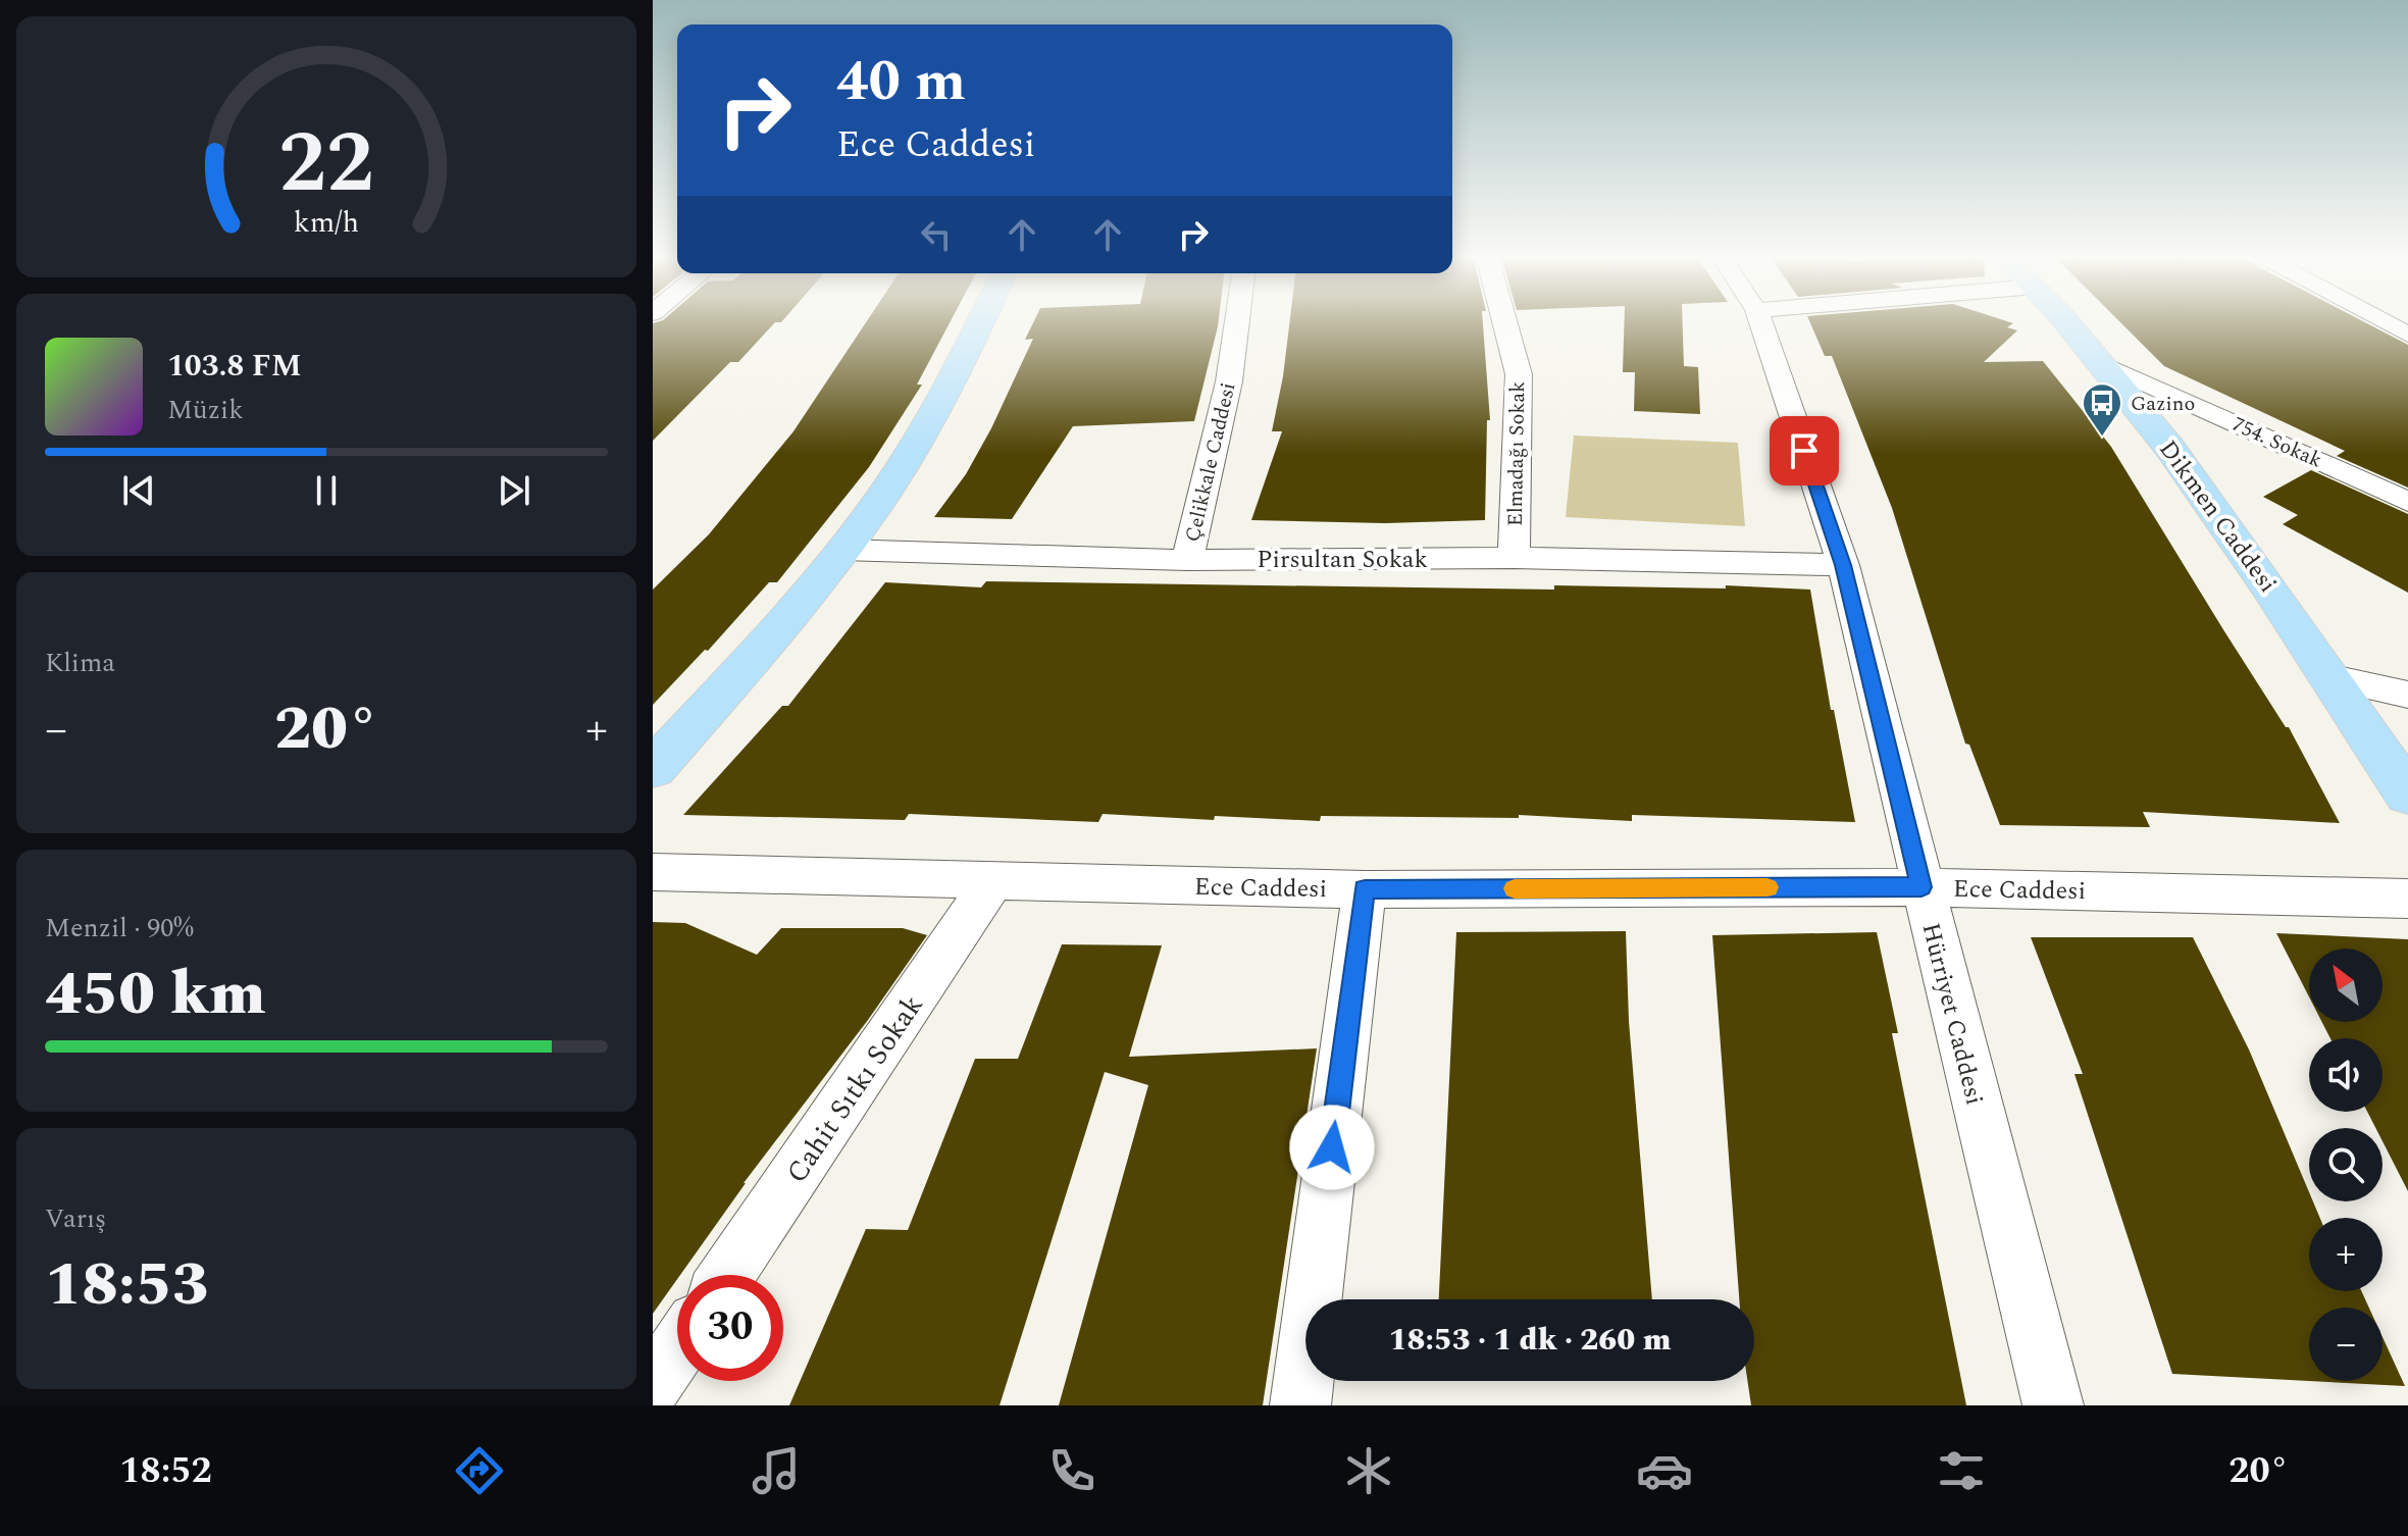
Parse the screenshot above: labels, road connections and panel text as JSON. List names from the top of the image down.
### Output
{
  "streets": {
    "main road": ["Dikmen Caddesi"],
    "street": [
      "754. Sokak",
      "Elmadağı Sokak",
      "Çelikkale Caddesi",
      "Pirsultan Sokak",
      "Ece Caddesi",
      "Hürriyet Caddesi",
      "Cahit Sıtkı Sokak"
    ]
  },
  "crossings": [
    ["754. Sokak", "Dikmen Caddesi"],
    ["Elmadağı Sokak", "Pirsultan Sokak"],
    ["Çelikkale Caddesi", "Pirsultan Sokak"],
    ["Pirsultan Sokak", "Hürriyet Caddesi"],
    ["Ece Caddesi", "Hürriyet Caddesi"],
    ["Ece Caddesi", "Cahit Sıtkı Sokak"]
  ],
  "places": {
    "bus stop": ["Gazino"]
  },
  "north": "top left",
  "page": {
    "turn": ["40 m", "Ece Caddesi"],
    "song": ["103.8 FM", "Müzik"],
    "tile": [
      "Klima",
      ["Menzil · 90%", "450 km"],
      ["Varış", "18:53"]
    ],
    "heat": ["−", "20°", "+"],
    "map_buttons": ["+", "−"],
    "limit": "30",
    "trip": "18:53 · 1 dk · 260 m",
    "tabs": ["18:52", "20°"],
    "gauge": ["22", "km/h"]
  }
}
